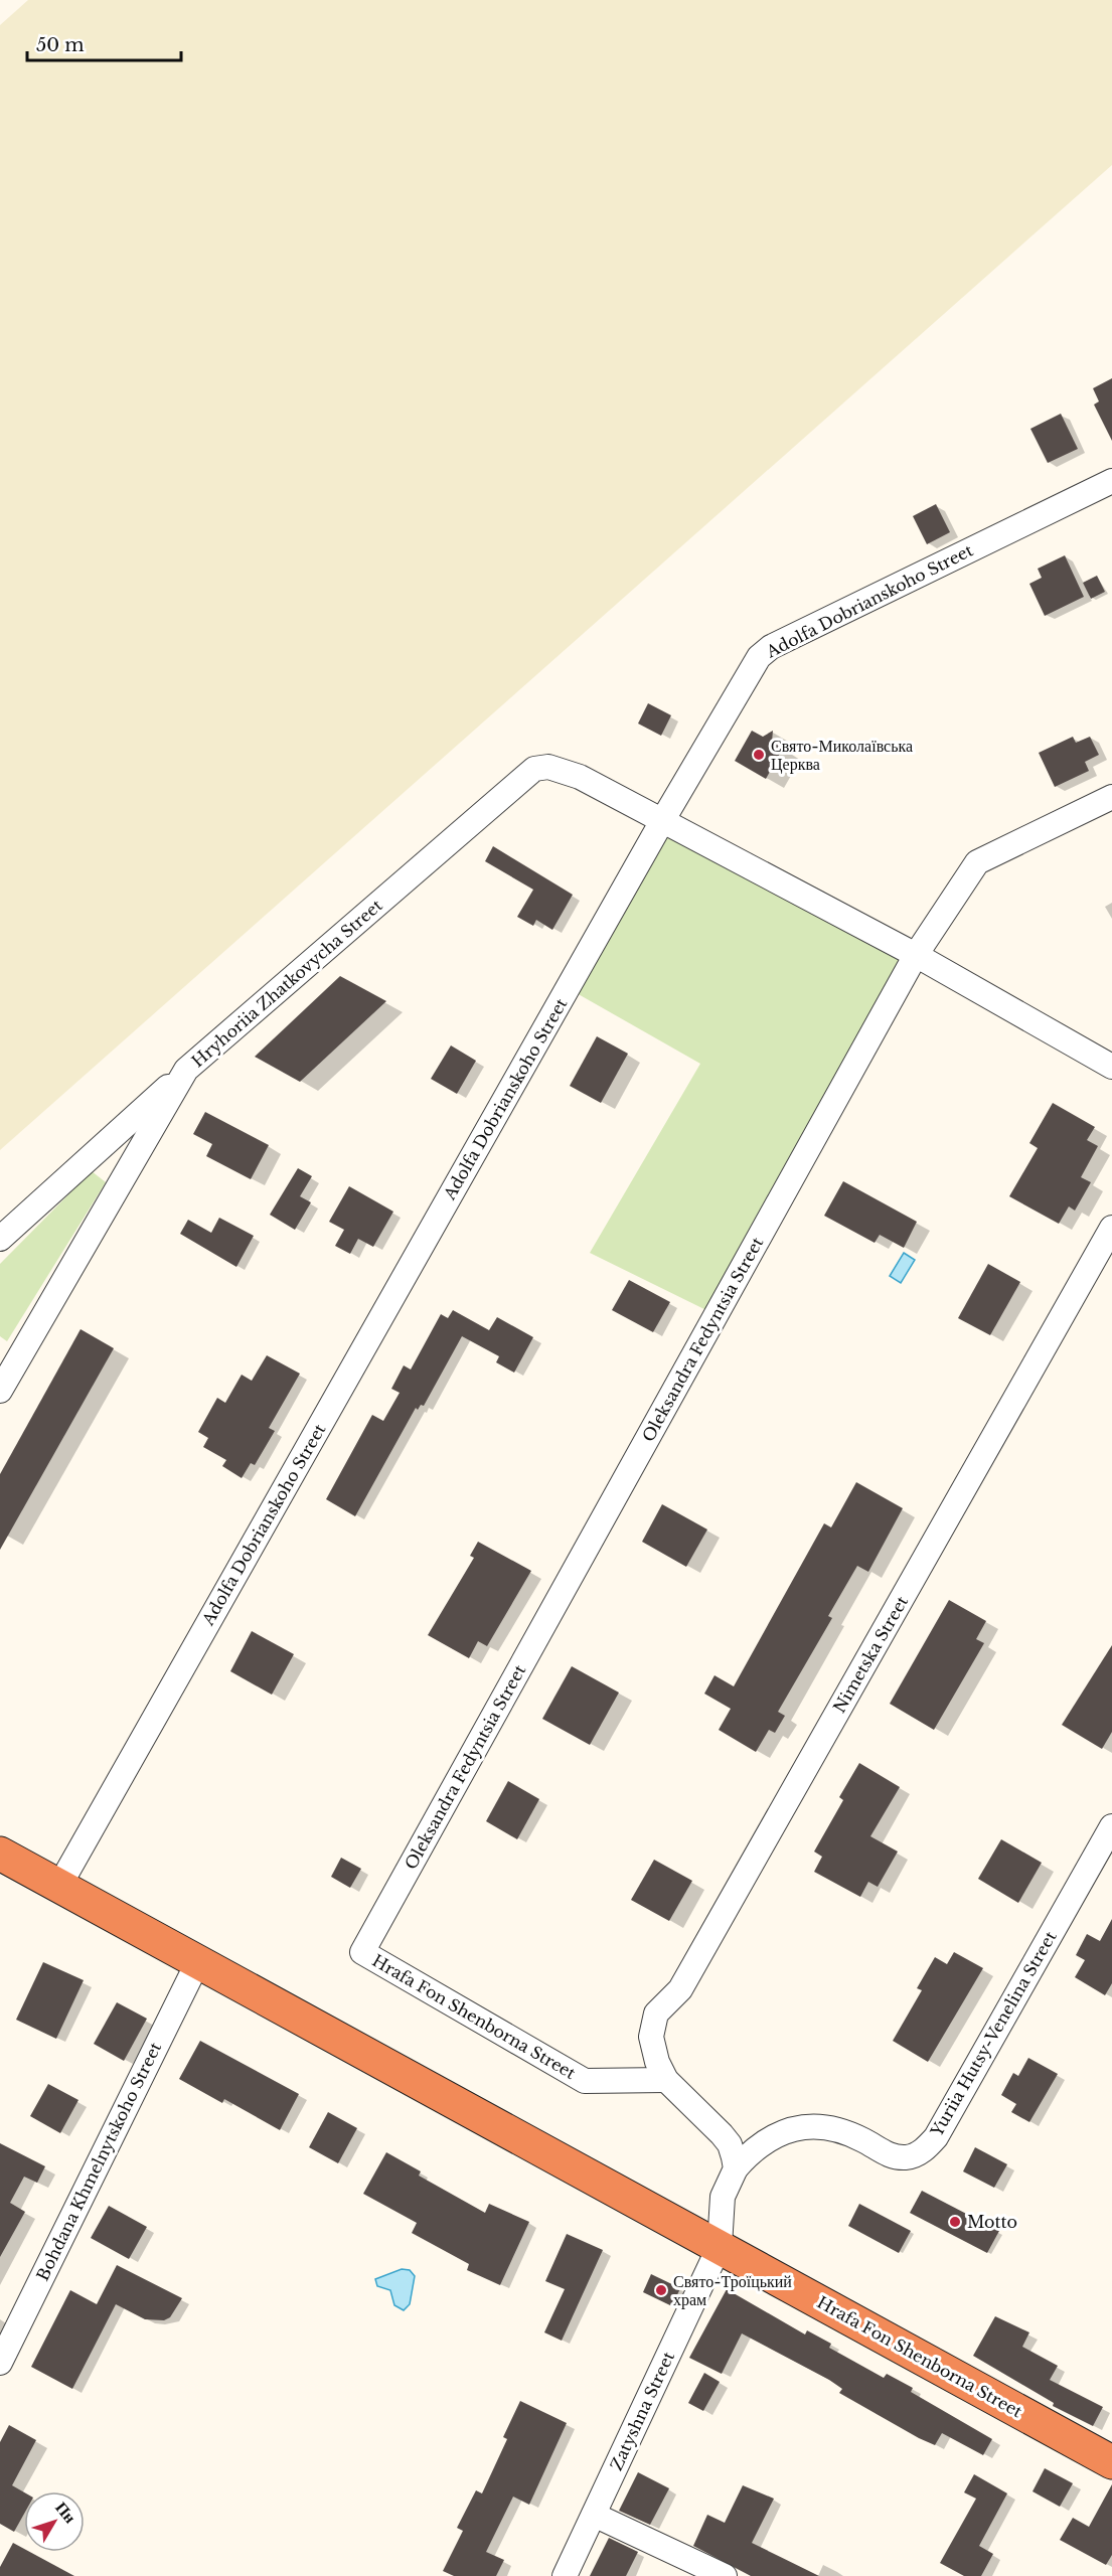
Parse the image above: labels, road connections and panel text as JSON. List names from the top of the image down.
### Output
{
  "streets": {
    "highway": ["Hrafa Fon Shenborna Street"],
    "street": [
      "Adolfa Dobrianskoho Street",
      "Hryhoriia Zhatkovycha Street",
      "Oleksandra Fedyntsia Street",
      "Nimetska Street",
      "Yuriia Hutsy-Venelina Street",
      "Bohdana Khmelnytskoho Street",
      "Zatyshna Street"
    ]
  },
  "crossings": [
    ["Adolfa Dobrianskoho Street", "Hryhoriia Zhatkovycha Street"],
    ["Adolfa Dobrianskoho Street", "Hrafa Fon Shenborna Street"],
    ["Oleksandra Fedyntsia Street", "Hrafa Fon Shenborna Street"],
    ["Nimetska Street", "Hrafa Fon Shenborna Street"],
    ["Hrafa Fon Shenborna Street", "Bohdana Khmelnytskoho Street"],
    ["Hrafa Fon Shenborna Street", "Zatyshna Street"]
  ],
  "places": ["Свято-Миколаївська Церква", "Motto", "Свято-Троїцький храм"],
  "scale_bar": "50 m",
  "north": "top right"
}
